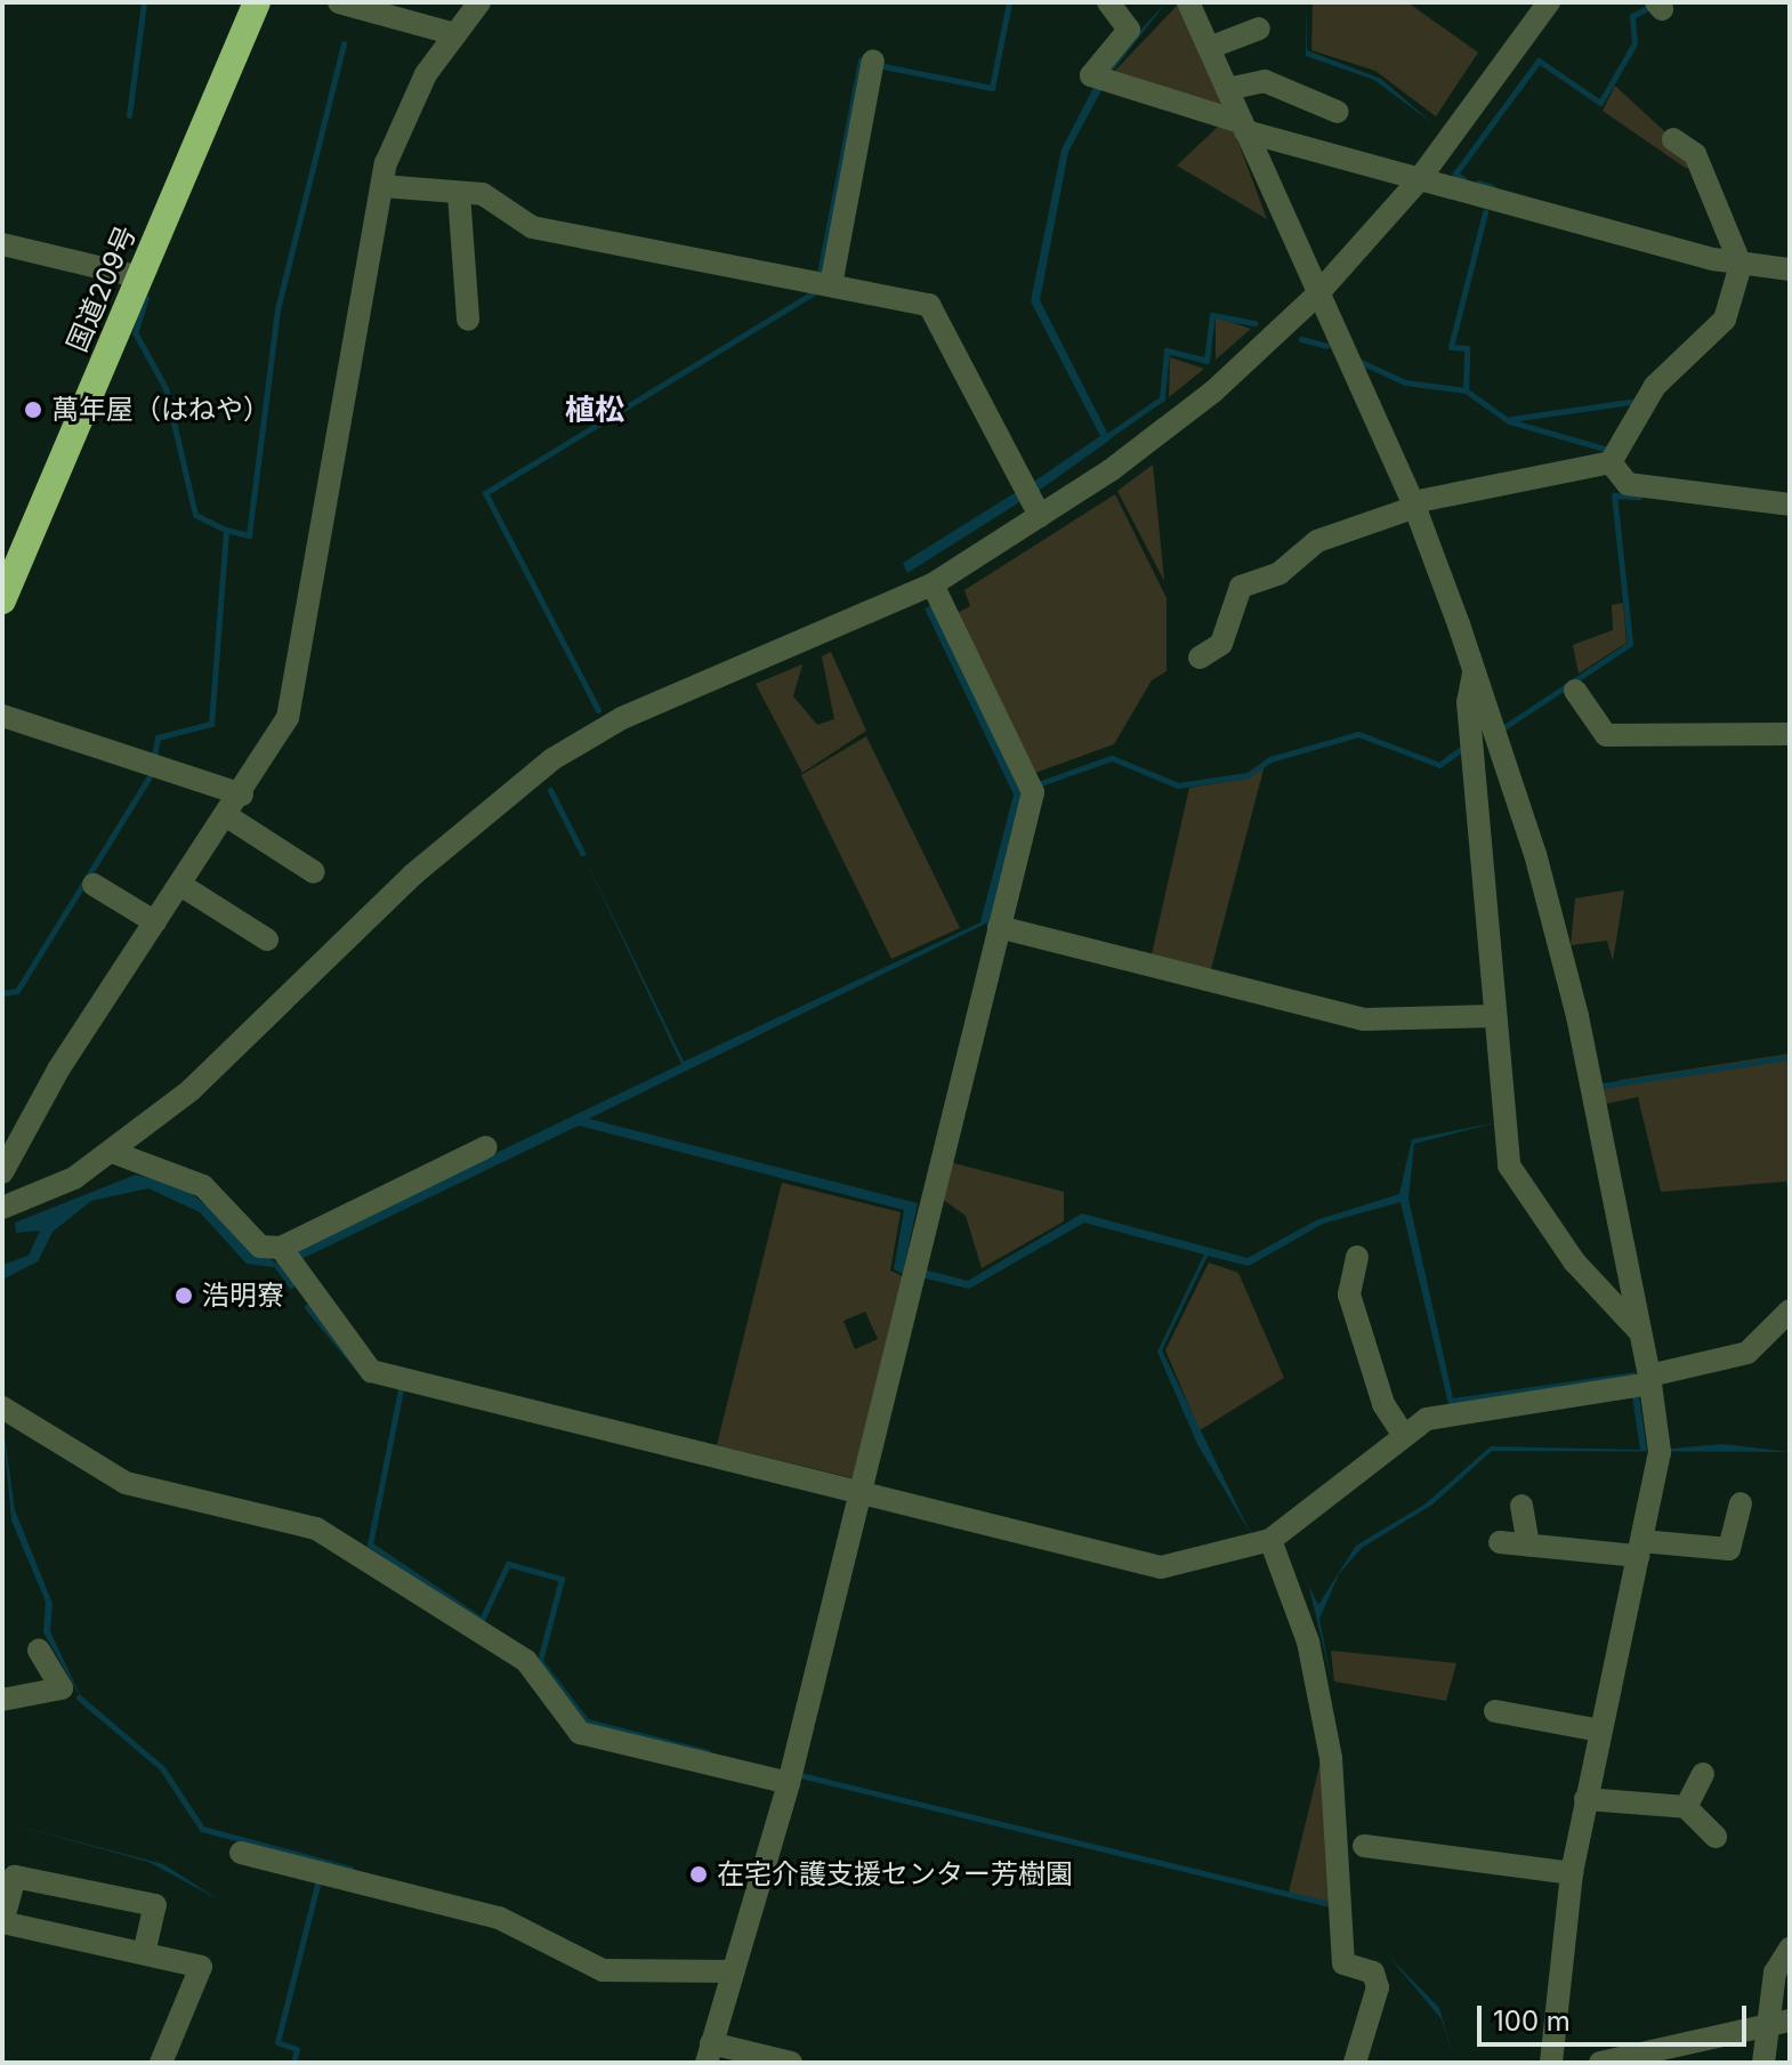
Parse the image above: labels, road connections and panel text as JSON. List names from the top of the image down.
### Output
{
  "streets": {
    "highway": ["国道209号"]
  },
  "districts": ["植松"],
  "places": ["萬年屋（はねや）", "浩明寮", "在宅介護支援センター芳樹園"],
  "scale_bar": "100 m"
}
